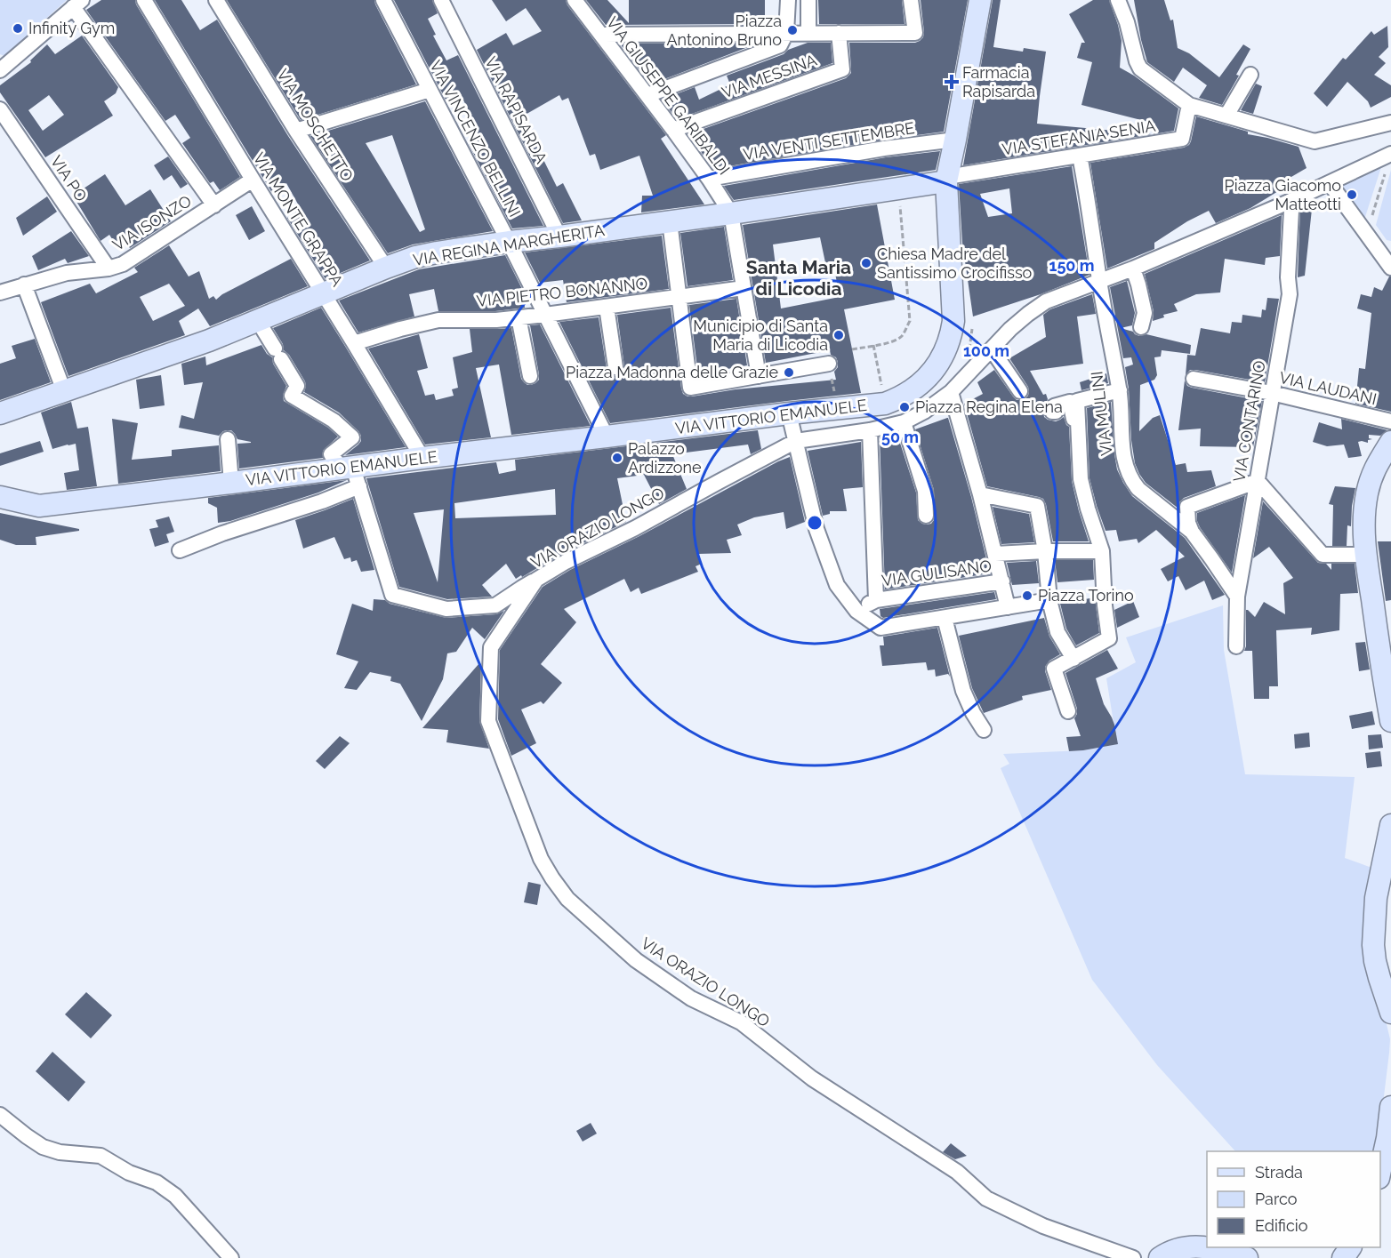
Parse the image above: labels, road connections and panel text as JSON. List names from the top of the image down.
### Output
{
  "streets": {
    "street": [
      "VIA MESSINA",
      "VIA GIUSEPPE GARIBALDI",
      "VIA RAPISARDA",
      "VIA MOSCHETTO",
      "VIA STEFANIA SENIA",
      "VIA VINCENZO BELLINI",
      "VIA VENTI SETTEMBRE",
      "VIA PO",
      "VIA MONTE GRAPPA",
      "VIA ISONZO",
      "VIA REGINA MARGHERITA",
      "VIA PIETRO BONANNO",
      "VIA LAUDANI",
      "VIA MULINI",
      "VIA VITTORIO EMANUELE",
      "VIA CONTARINO",
      "VIA ORAZIO LONGO",
      "VIA GULISANO"
    ]
  },
  "crossings": [
    ["VIA MESSINA", "VIA GIUSEPPE GARIBALDI"],
    ["VIA GIUSEPPE GARIBALDI", "VIA VENTI SETTEMBRE"],
    ["VIA GIUSEPPE GARIBALDI", "VIA REGINA MARGHERITA"],
    ["VIA RAPISARDA", "VIA REGINA MARGHERITA"],
    ["VIA MOSCHETTO", "VIA REGINA MARGHERITA"],
    ["VIA STEFANIA SENIA", "VIA REGINA MARGHERITA"],
    ["VIA STEFANIA SENIA", "VIA MULINI"],
    ["VIA STEFANIA SENIA", "VIA VITTORIO EMANUELE"],
    ["VIA VINCENZO BELLINI", "VIA REGINA MARGHERITA"],
    ["VIA VINCENZO BELLINI", "VIA PIETRO BONANNO"],
    ["VIA VINCENZO BELLINI", "VIA VITTORIO EMANUELE"],
    ["VIA VENTI SETTEMBRE", "VIA VITTORIO EMANUELE"],
    ["VIA PO", "VIA ISONZO"],
    ["VIA MONTE GRAPPA", "VIA ISONZO"],
    ["VIA MONTE GRAPPA", "VIA REGINA MARGHERITA"],
    ["VIA MONTE GRAPPA", "VIA PIETRO BONANNO"],
    ["VIA MONTE GRAPPA", "VIA VITTORIO EMANUELE"],
    ["VIA REGINA MARGHERITA", "VIA VITTORIO EMANUELE"],
    ["VIA LAUDANI", "VIA CONTARINO"],
    ["VIA MULINI", "VIA CONTARINO"],
    ["VIA MULINI", "VIA ORAZIO LONGO"],
    ["VIA CONTARINO", "VIA ORAZIO LONGO"]
  ],
  "districts": ["Santa Maria di Licodia"],
  "places": {
    "other": [
      "Infinity Gym",
      "Piazza Antonino Bruno",
      "Piazza Giacomo Matteotti",
      "Chiesa Madre del Santissimo Crocifisso",
      "Municipio di Santa Maria di Licodia",
      "Piazza Madonna delle Grazie",
      "Piazza Regina Elena",
      "Palazzo Ardizzone",
      "Piazza Torino"
    ],
    "health": ["Farmacia Rapisarda"]
  },
  "legend": ["Strada", "Parco", "Edificio"],
  "rings": ["150 m", "100 m", "50 m"]
}
